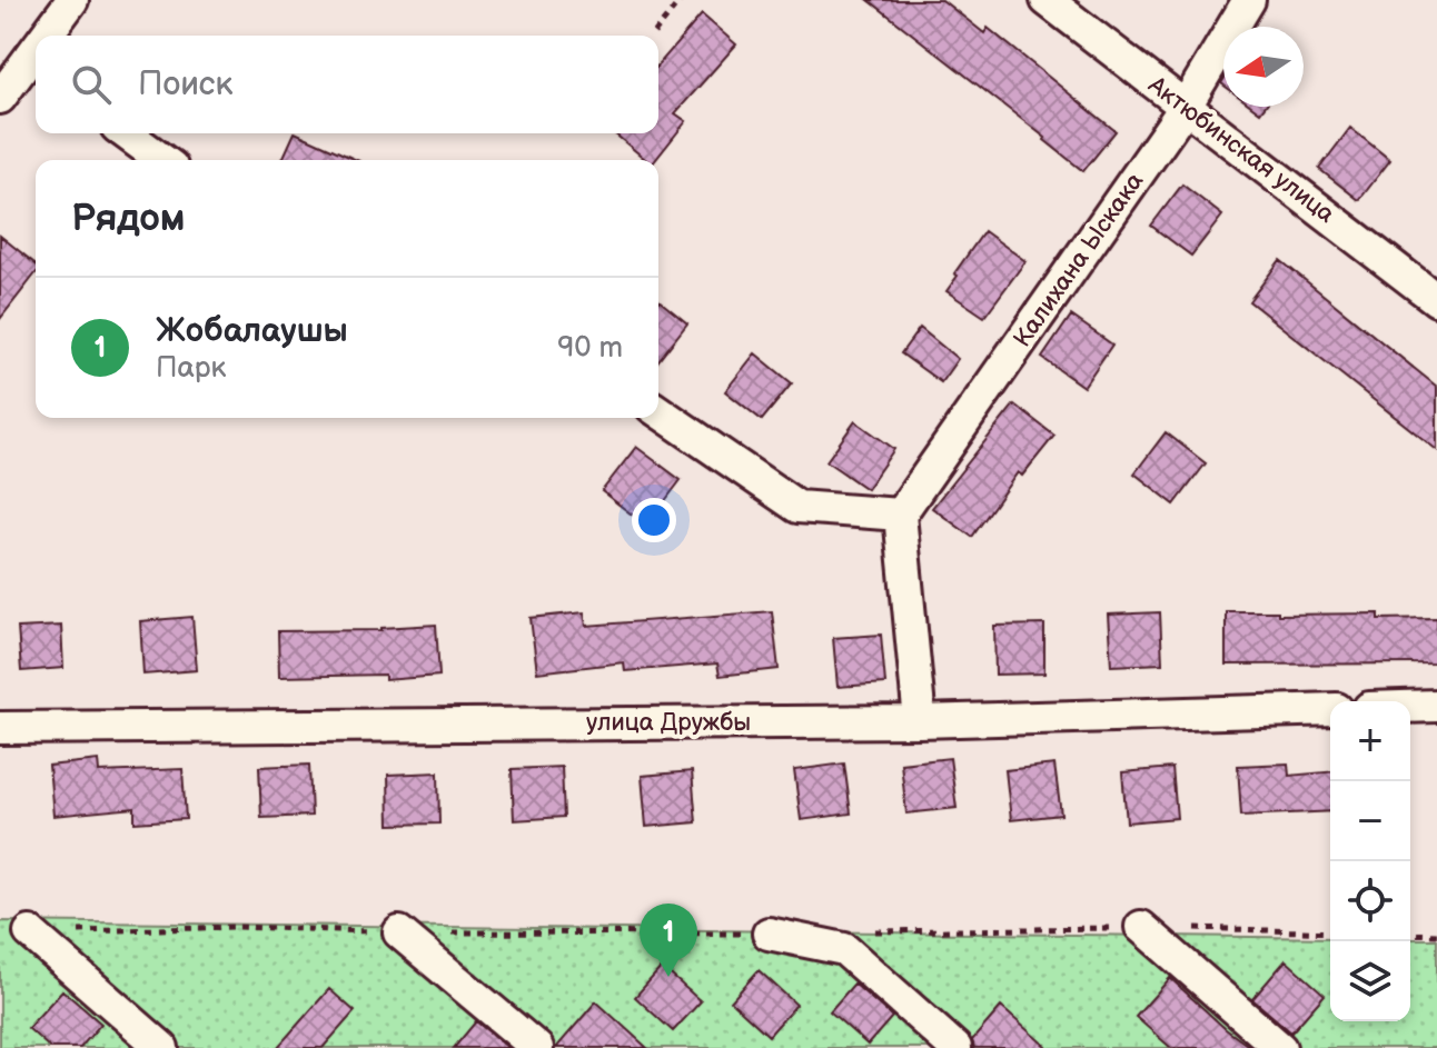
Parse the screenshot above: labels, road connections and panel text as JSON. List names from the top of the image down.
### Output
{
  "streets": {
    "street": ["Актюбинская улица", "Калихана Ыскака", "улица Дружбы"]
  },
  "crossings": [
    ["Актюбинская улица", "Калихана Ыскака"]
  ],
  "north": "left",
  "page": {
    "search": "Поиск",
    "heading": "Рядом",
    "list": [
      {
        "mark": "1",
        "name": "Жобалаушы",
        "note": "Парк",
        "value": "90 m"
      }
    ],
    "map_buttons": ["+", "−"],
    "pins": "1"
  }
}
